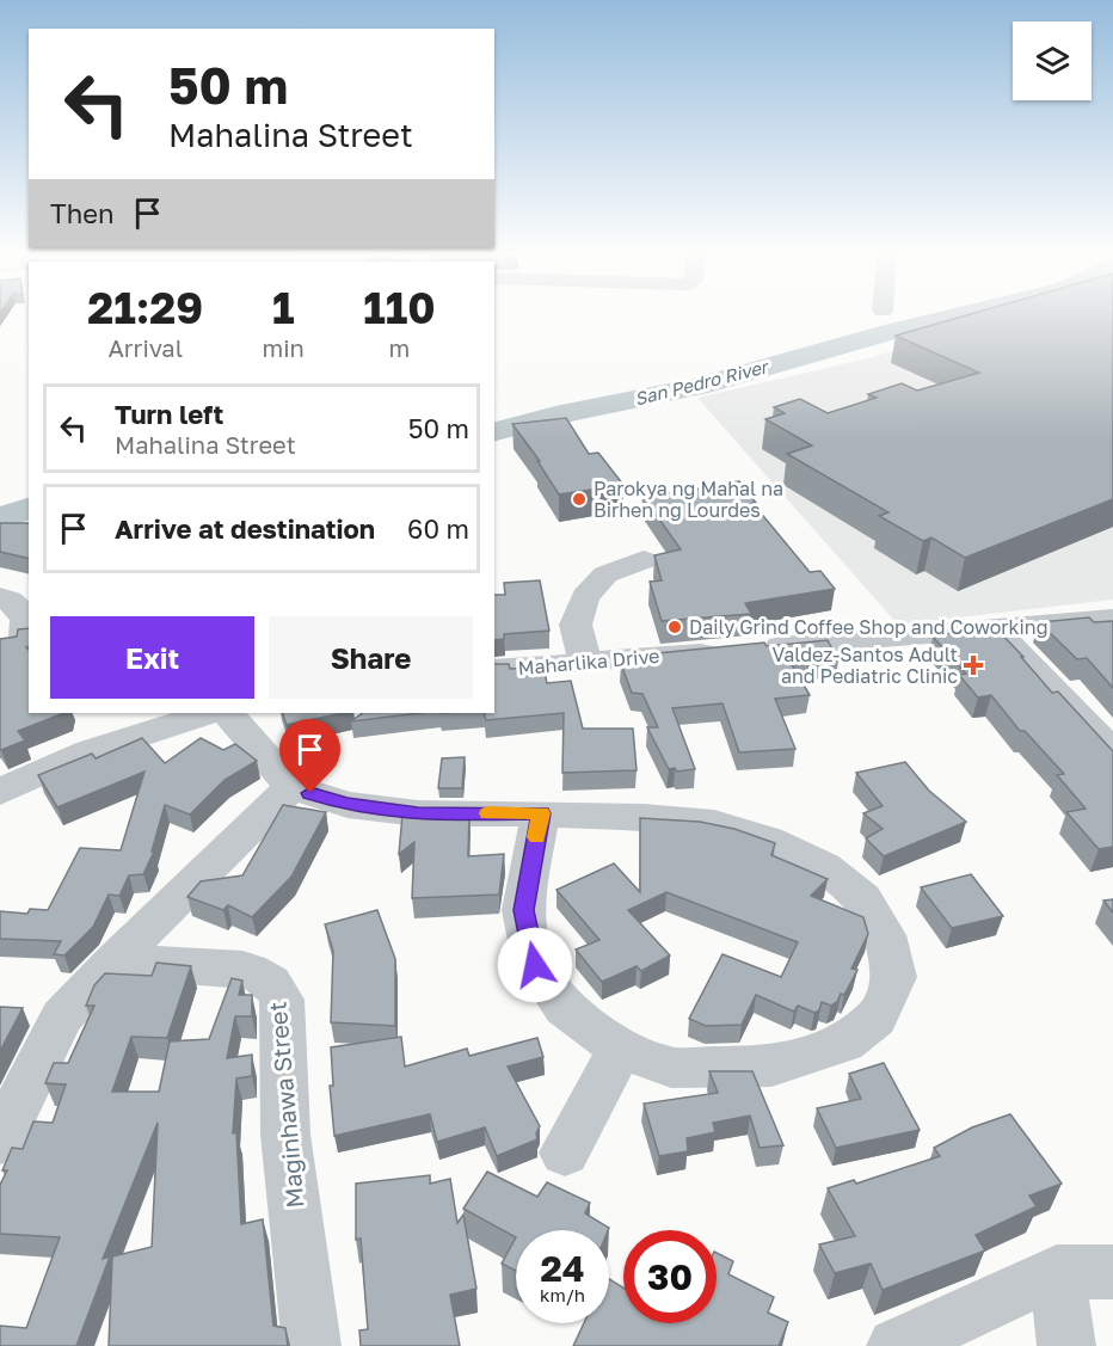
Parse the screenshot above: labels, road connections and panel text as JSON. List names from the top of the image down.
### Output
{
  "streets": {
    "street": ["Maharlika Drive", "Maginhawa Street"]
  },
  "water": ["San Pedro River"],
  "places": {
    "other": ["Parokya ng Mahal na Birhen ng Lourdes", "Daily Grind Coffee Shop and Coworking"],
    "health": ["Valdez-Santos Adult and Pediatric Clinic"]
  },
  "page": {
    "turn": ["50 m", "Mahalina Street"],
    "then": "Then",
    "eta": [
      "21:29",
      "Arrival",
      "1",
      "min",
      "110",
      "m"
    ],
    "list": [
      {
        "name": "Turn left",
        "note": "Mahalina Street",
        "value": "50 m"
      },
      {
        "name": "Arrive at destination",
        "value": "60 m"
      }
    ],
    "buttons": ["Exit", "Share"],
    "speed": "24 km/h",
    "limit": "30"
  }
}
